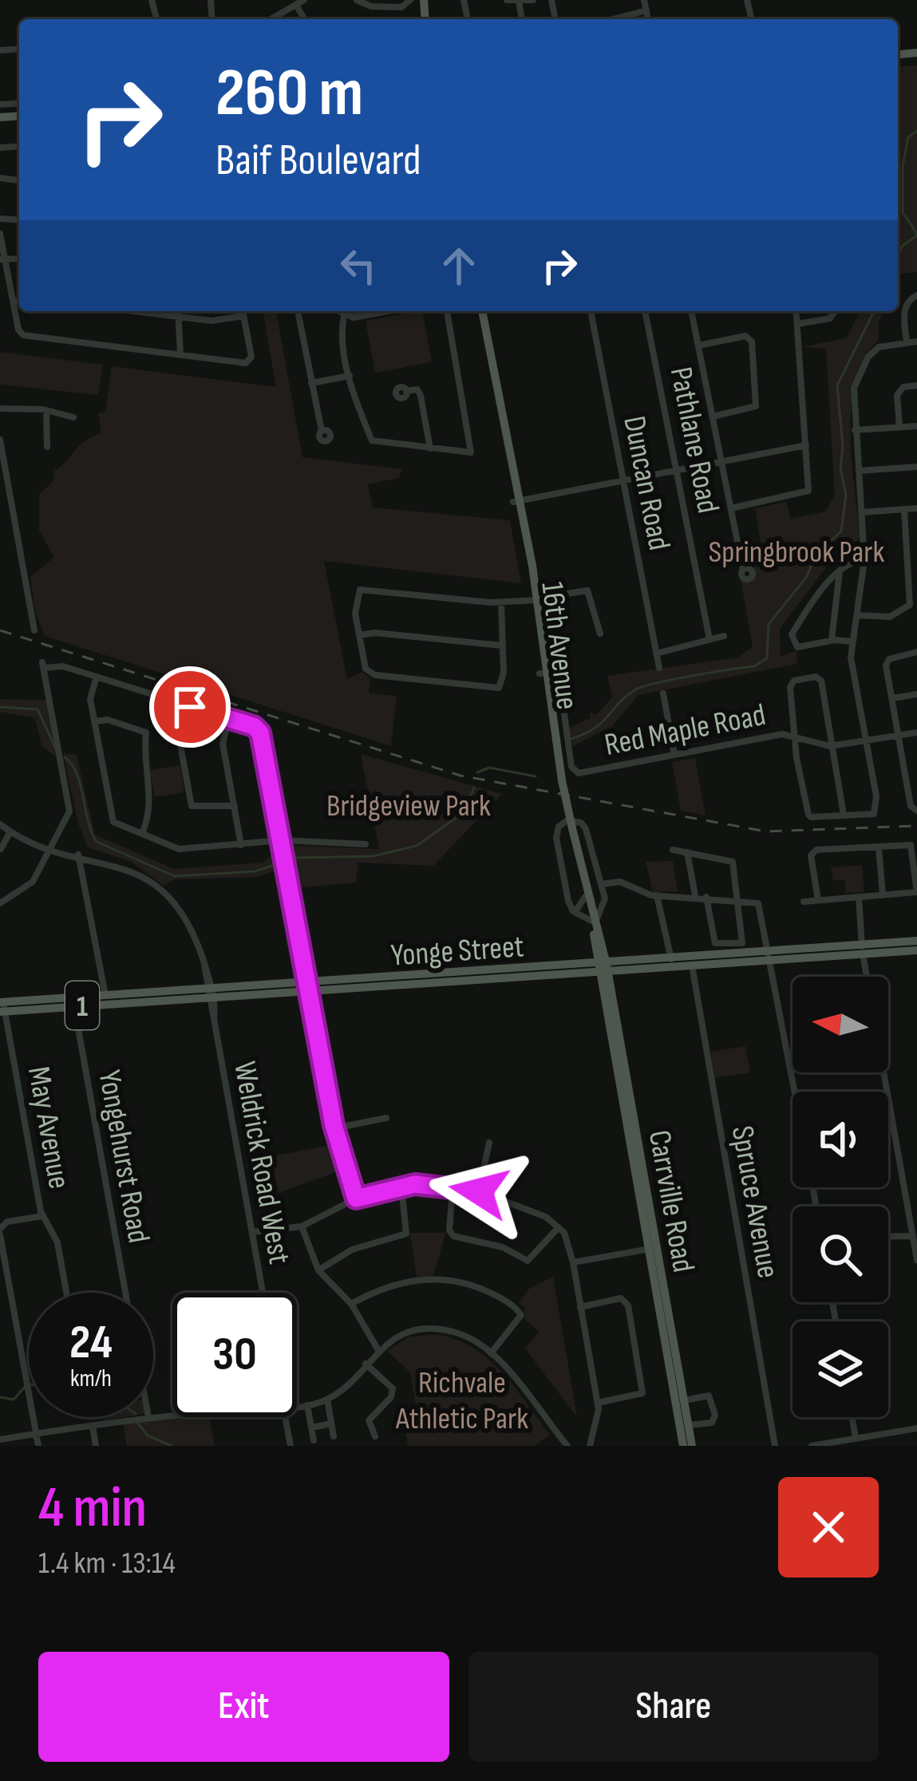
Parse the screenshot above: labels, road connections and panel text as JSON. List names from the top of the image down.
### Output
{
  "streets": {
    "main road": [
      "16th Avenue",
      "Yonge Street",
      "1",
      "Carrville Road"
    ],
    "street": [
      "Pathlane Road",
      "Duncan Road",
      "Red Maple Road",
      "May Avenue",
      "Yongehurst Road",
      "Weldrick Road West",
      "Spruce Avenue"
    ]
  },
  "crossings": [
    ["16th Avenue", "Red Maple Road"],
    ["16th Avenue", "Yonge Street"],
    ["16th Avenue", "Carrville Road"],
    ["Yonge Street", "May Avenue"],
    ["Yonge Street", "Yongehurst Road"],
    ["Yonge Street", "Weldrick Road West"],
    ["Yonge Street", "Carrville Road"],
    ["Yonge Street", "Spruce Avenue"]
  ],
  "parks": ["Springbrook Park", "Bridgeview Park", "Richvale Athletic Park"],
  "north": "left",
  "page": {
    "turn": ["260 m", "Baif Boulevard"],
    "speed": "24 km/h",
    "limit": "30",
    "heading": ["4 min", "1.4 km · 13:14"],
    "buttons": ["Exit", "Share"]
  }
}
